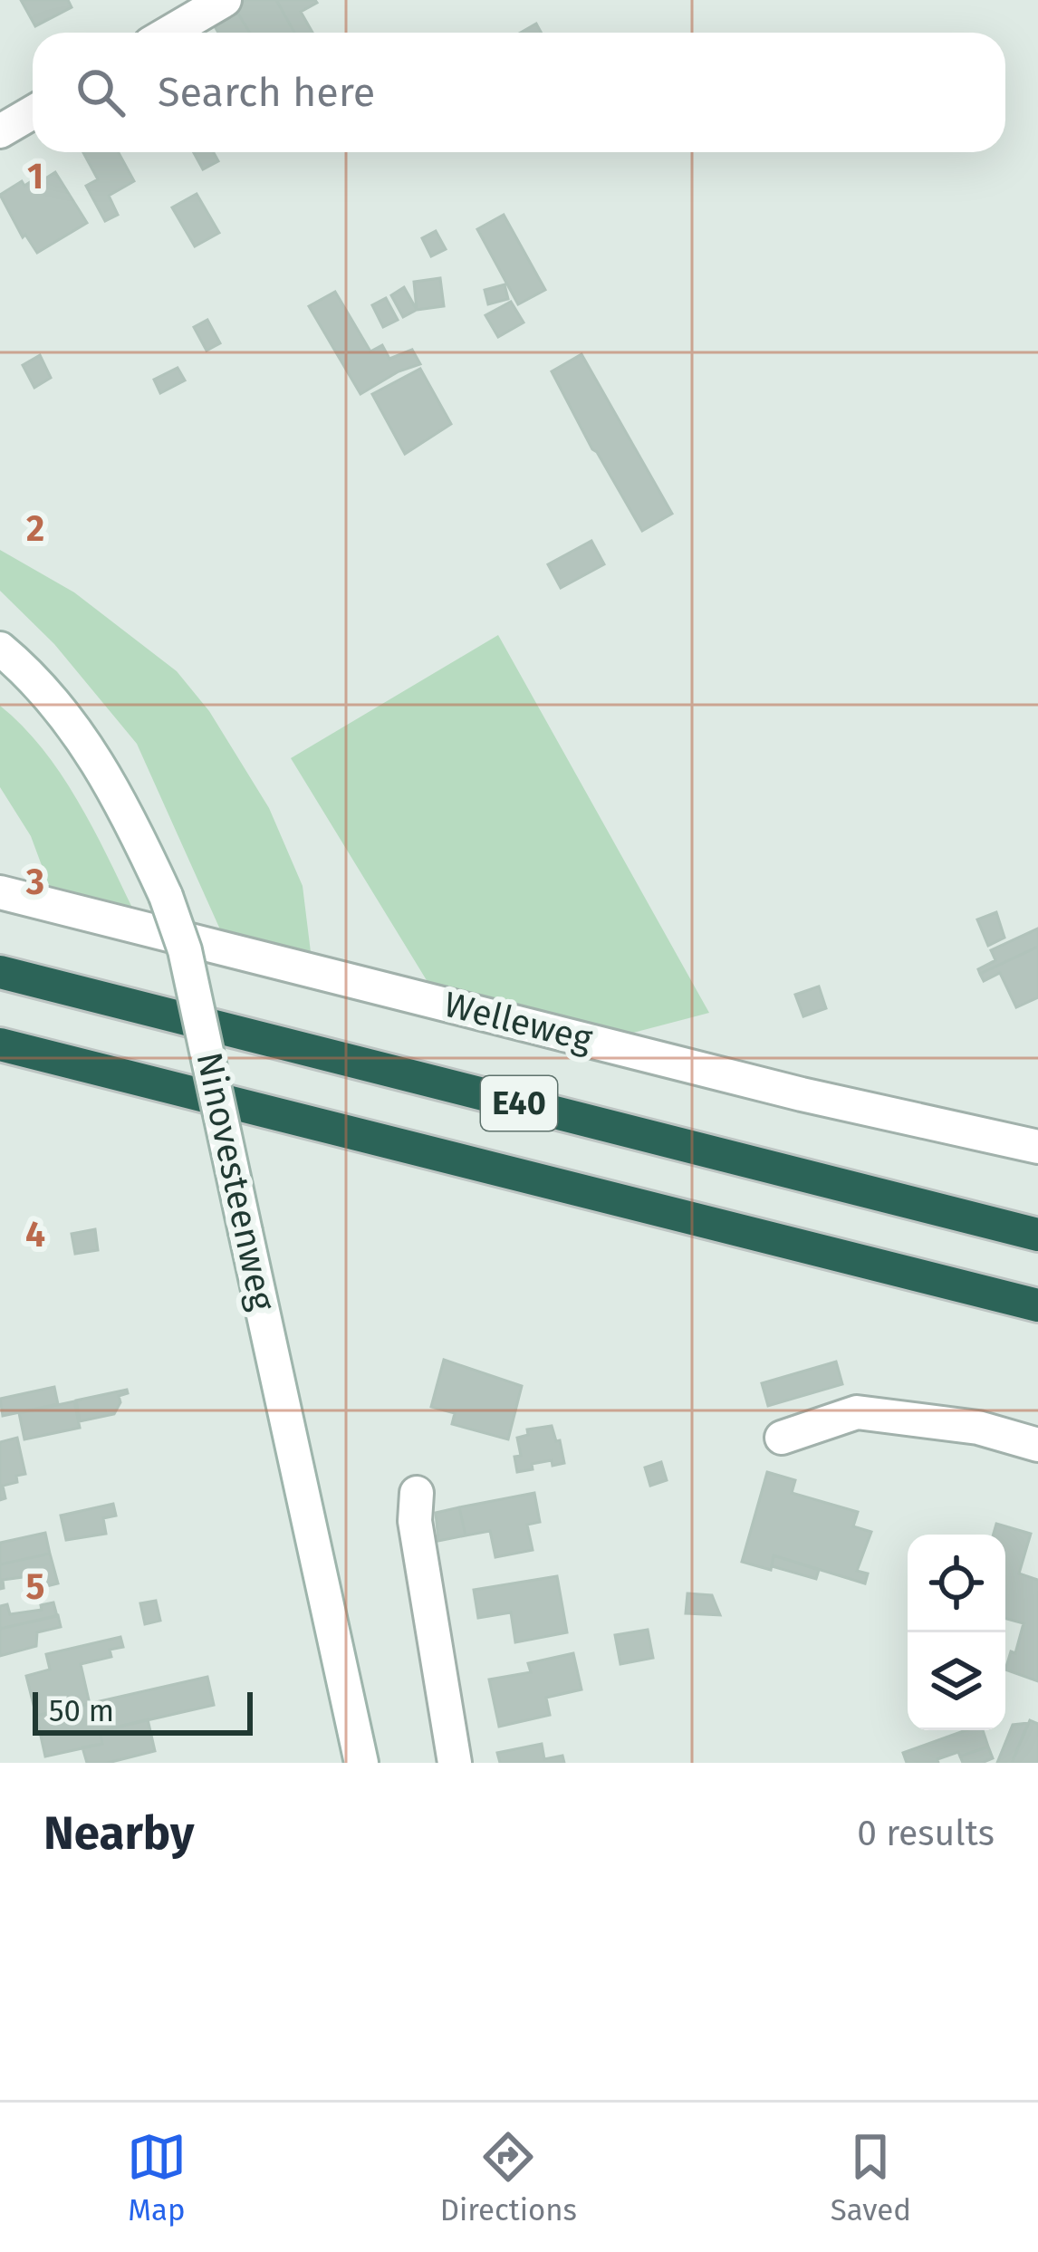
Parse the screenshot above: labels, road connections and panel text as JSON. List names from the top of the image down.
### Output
{
  "streets": {
    "highway": ["E40"],
    "street": ["Welleweg", "Ninovesteenweg"]
  },
  "scale_bar": "50 m",
  "page": {
    "search": "Search here",
    "scale": "50 m",
    "heading": ["Nearby", "0 results"],
    "nav": ["Map", "Directions", "Saved"]
  },
  "grid": {
    "rows": [
      "1",
      "2",
      "3",
      "4",
      "5"
    ]
  }
}
